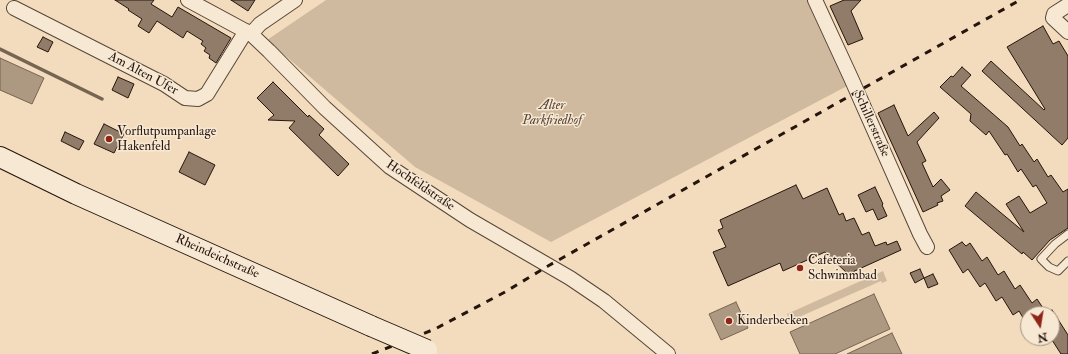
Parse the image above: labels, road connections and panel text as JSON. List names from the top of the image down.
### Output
{
  "streets": {
    "main road": ["Rheindeichstraße"],
    "street": ["Am Alten Ufer", "Schillerstraße", "Hochfeldstraße"]
  },
  "crossings": [
    ["Am Alten Ufer", "Hochfeldstraße"]
  ],
  "parks": ["Alter Parkfriedhof"],
  "places": ["Vorflutpumpanlage Hakenfeld", "Cafeteria Schwimmbad", "Kinderbecken"],
  "north": "bottom"
}
